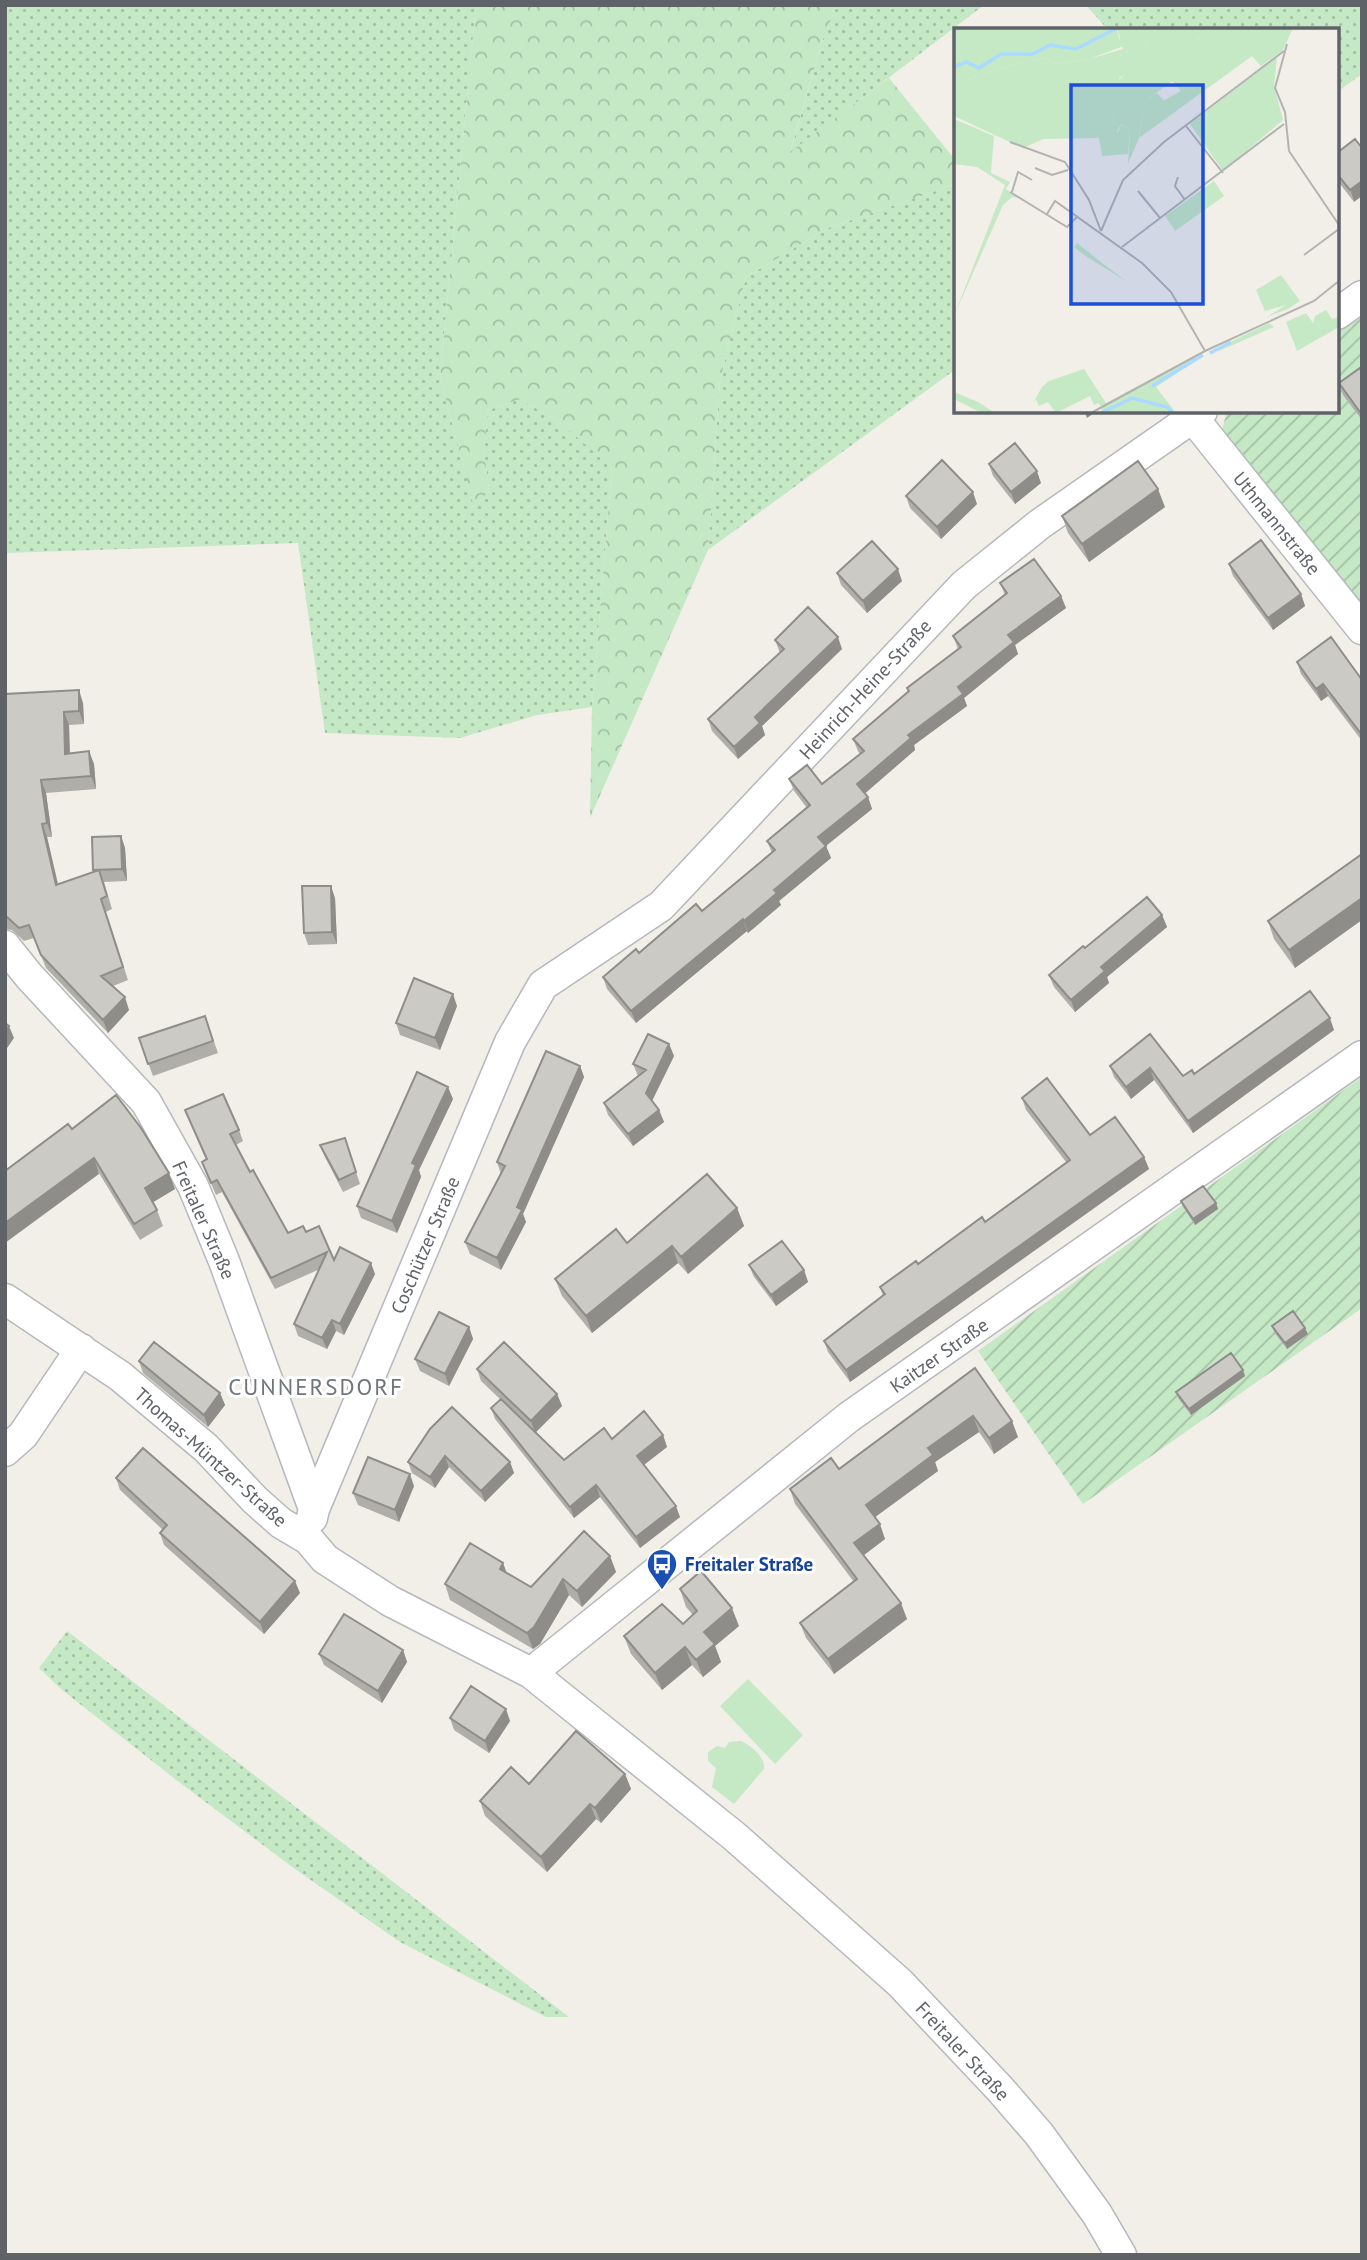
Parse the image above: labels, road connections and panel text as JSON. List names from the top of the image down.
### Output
{
  "streets": {
    "street": [
      "Uthmannstraße",
      "Heinrich-Heine-Straße",
      "Freitaler Straße",
      "Coschützer Straße",
      "Kaitzer Straße",
      "Thomas-Müntzer-Straße"
    ]
  },
  "crossings": [
    ["Uthmannstraße", "Heinrich-Heine-Straße"],
    ["Heinrich-Heine-Straße", "Coschützer Straße"],
    ["Freitaler Straße", "Coschützer Straße"],
    ["Freitaler Straße", "Kaitzer Straße"],
    ["Freitaler Straße", "Thomas-Müntzer-Straße"]
  ],
  "districts": ["CUNNERSDORF"],
  "places": {
    "bus stop": ["Freitaler Straße"]
  }
}
